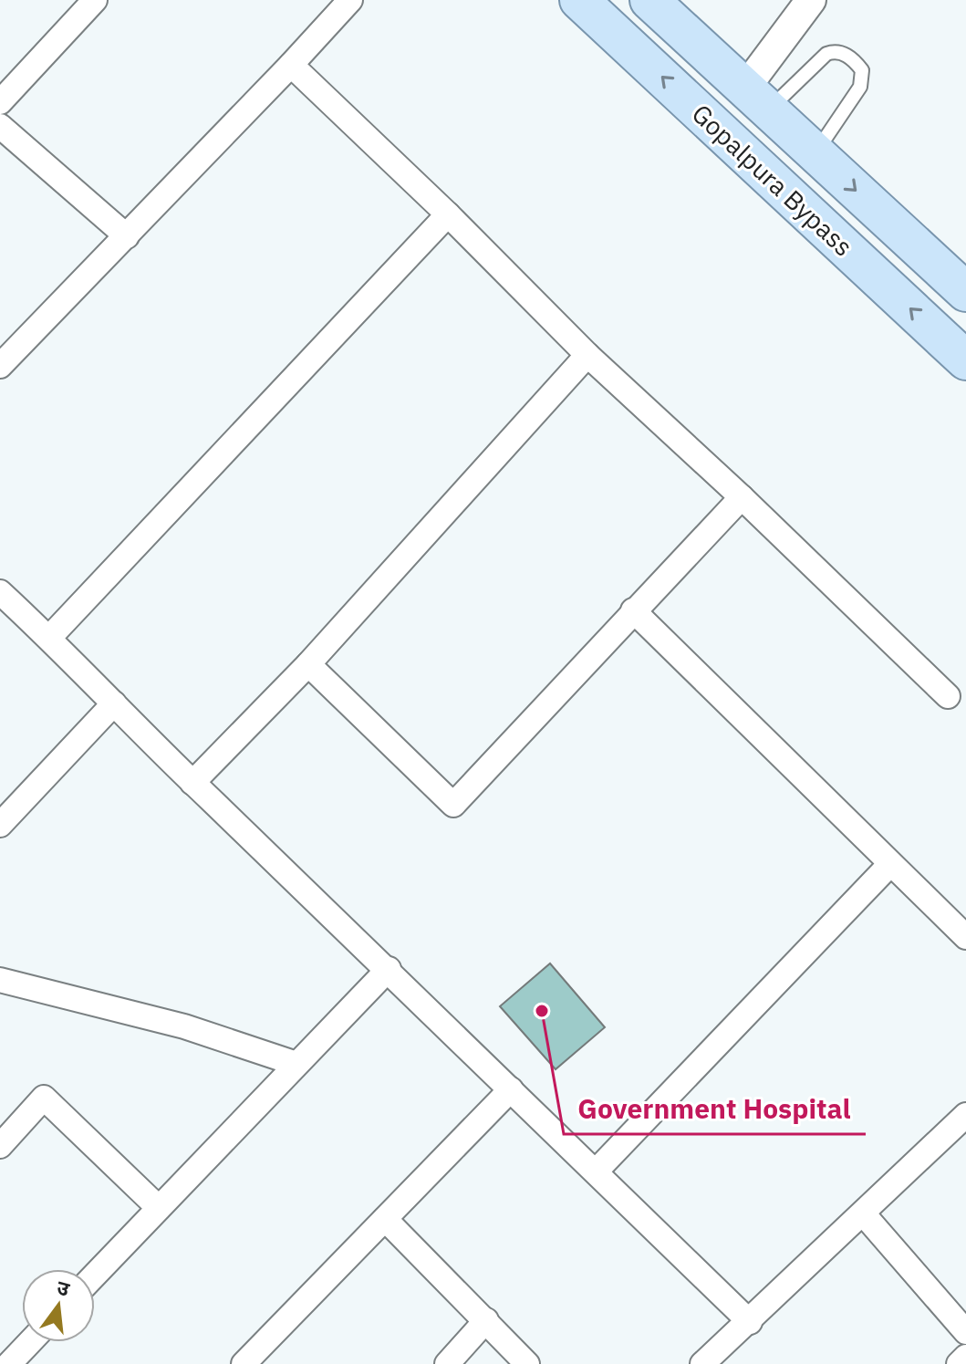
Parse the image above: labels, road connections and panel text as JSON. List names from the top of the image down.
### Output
{
  "streets": {
    "main road": ["Gopalpura Bypass"]
  },
  "places": ["Government Hospital"],
  "north": "top"
}
